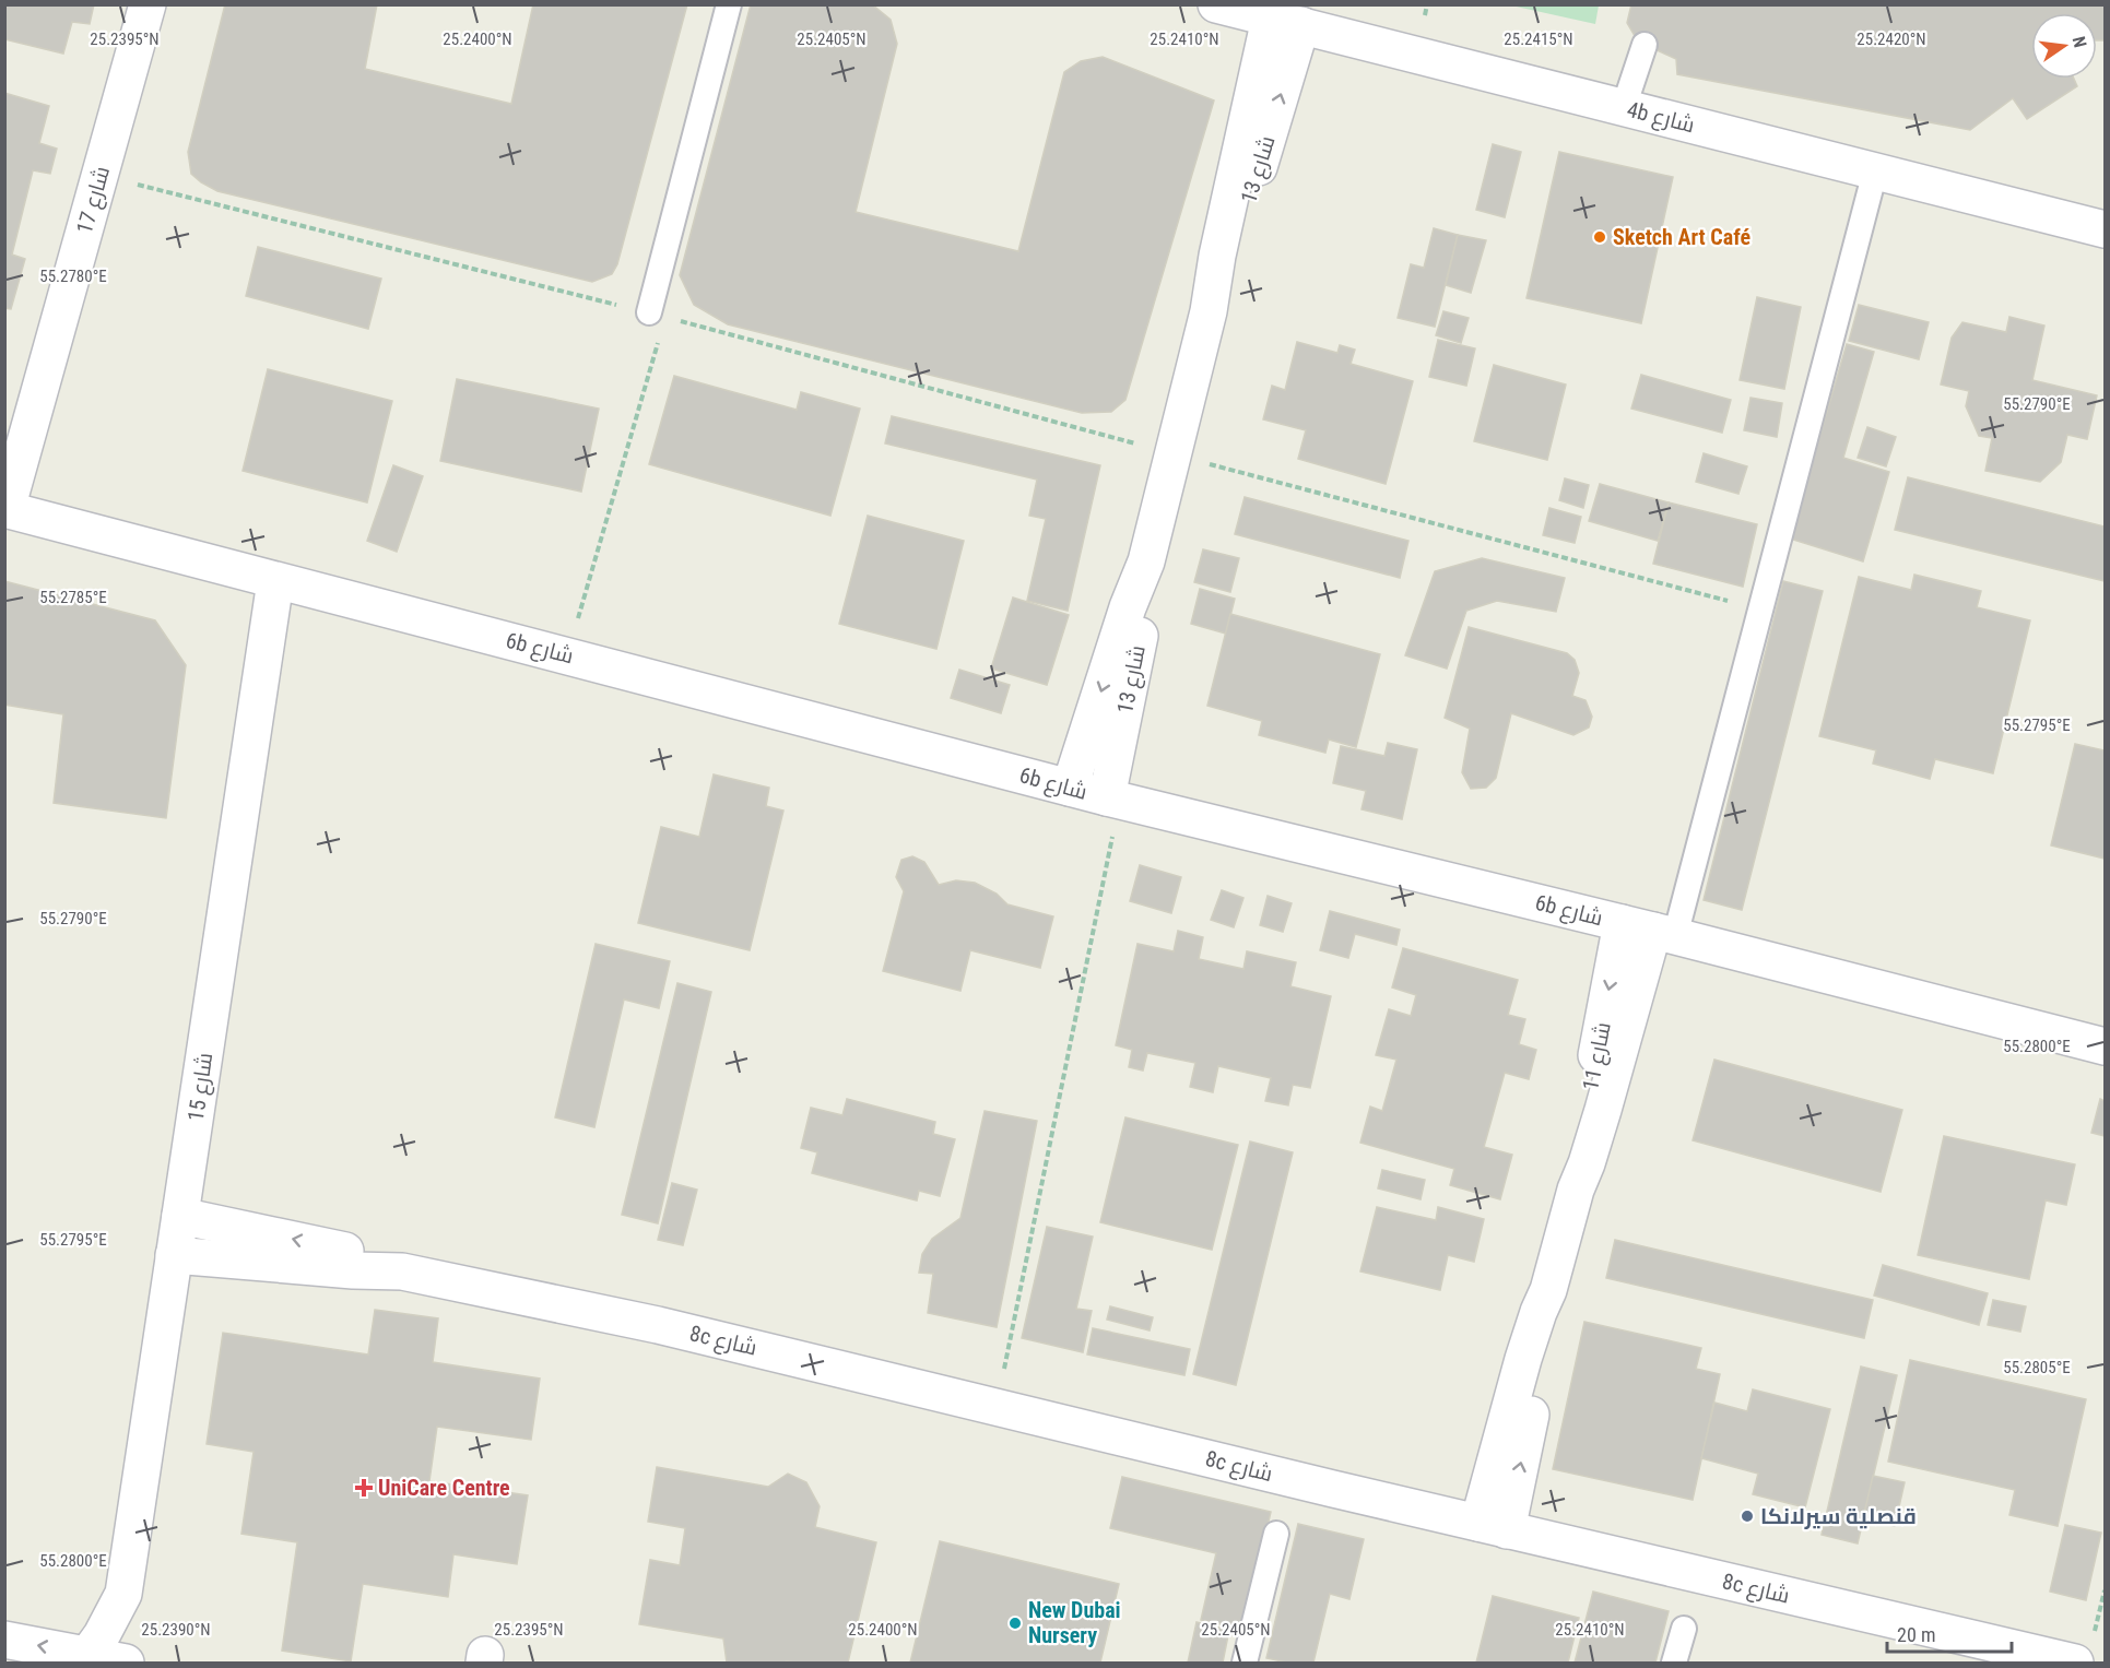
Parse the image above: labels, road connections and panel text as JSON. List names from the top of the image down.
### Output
{
  "streets": {
    "street": [
      "4b شارع",
      "شارع 13",
      "شارع 17",
      "6b شارع",
      "شارع 11",
      "شارع 15",
      "8c شارع"
    ]
  },
  "crossings": [
    ["4b شارع", "شارع 13"],
    ["شارع 13", "6b شارع"],
    ["شارع 17", "6b شارع"],
    ["6b شارع", "شارع 11"],
    ["6b شارع", "شارع 15"],
    ["شارع 11", "8c شارع"],
    ["شارع 15", "8c شارع"]
  ],
  "places": {
    "other": ["Sketch Art Café", "قنصلية سيرلانكا", "New Dubai Nursery"],
    "health": ["UniCare Centre"]
  },
  "scale_bar": "20 m",
  "north": "right",
  "coordinates": [
    "25.2395°N",
    "25.2400°N",
    "25.2405°N",
    "25.2410°N",
    "25.2415°N",
    "25.2420°N",
    "55.2780°E",
    "55.2790°E",
    "55.2785°E",
    "55.2795°E",
    "55.2800°E",
    "55.2805°E",
    "25.2390°N"
  ]
}
